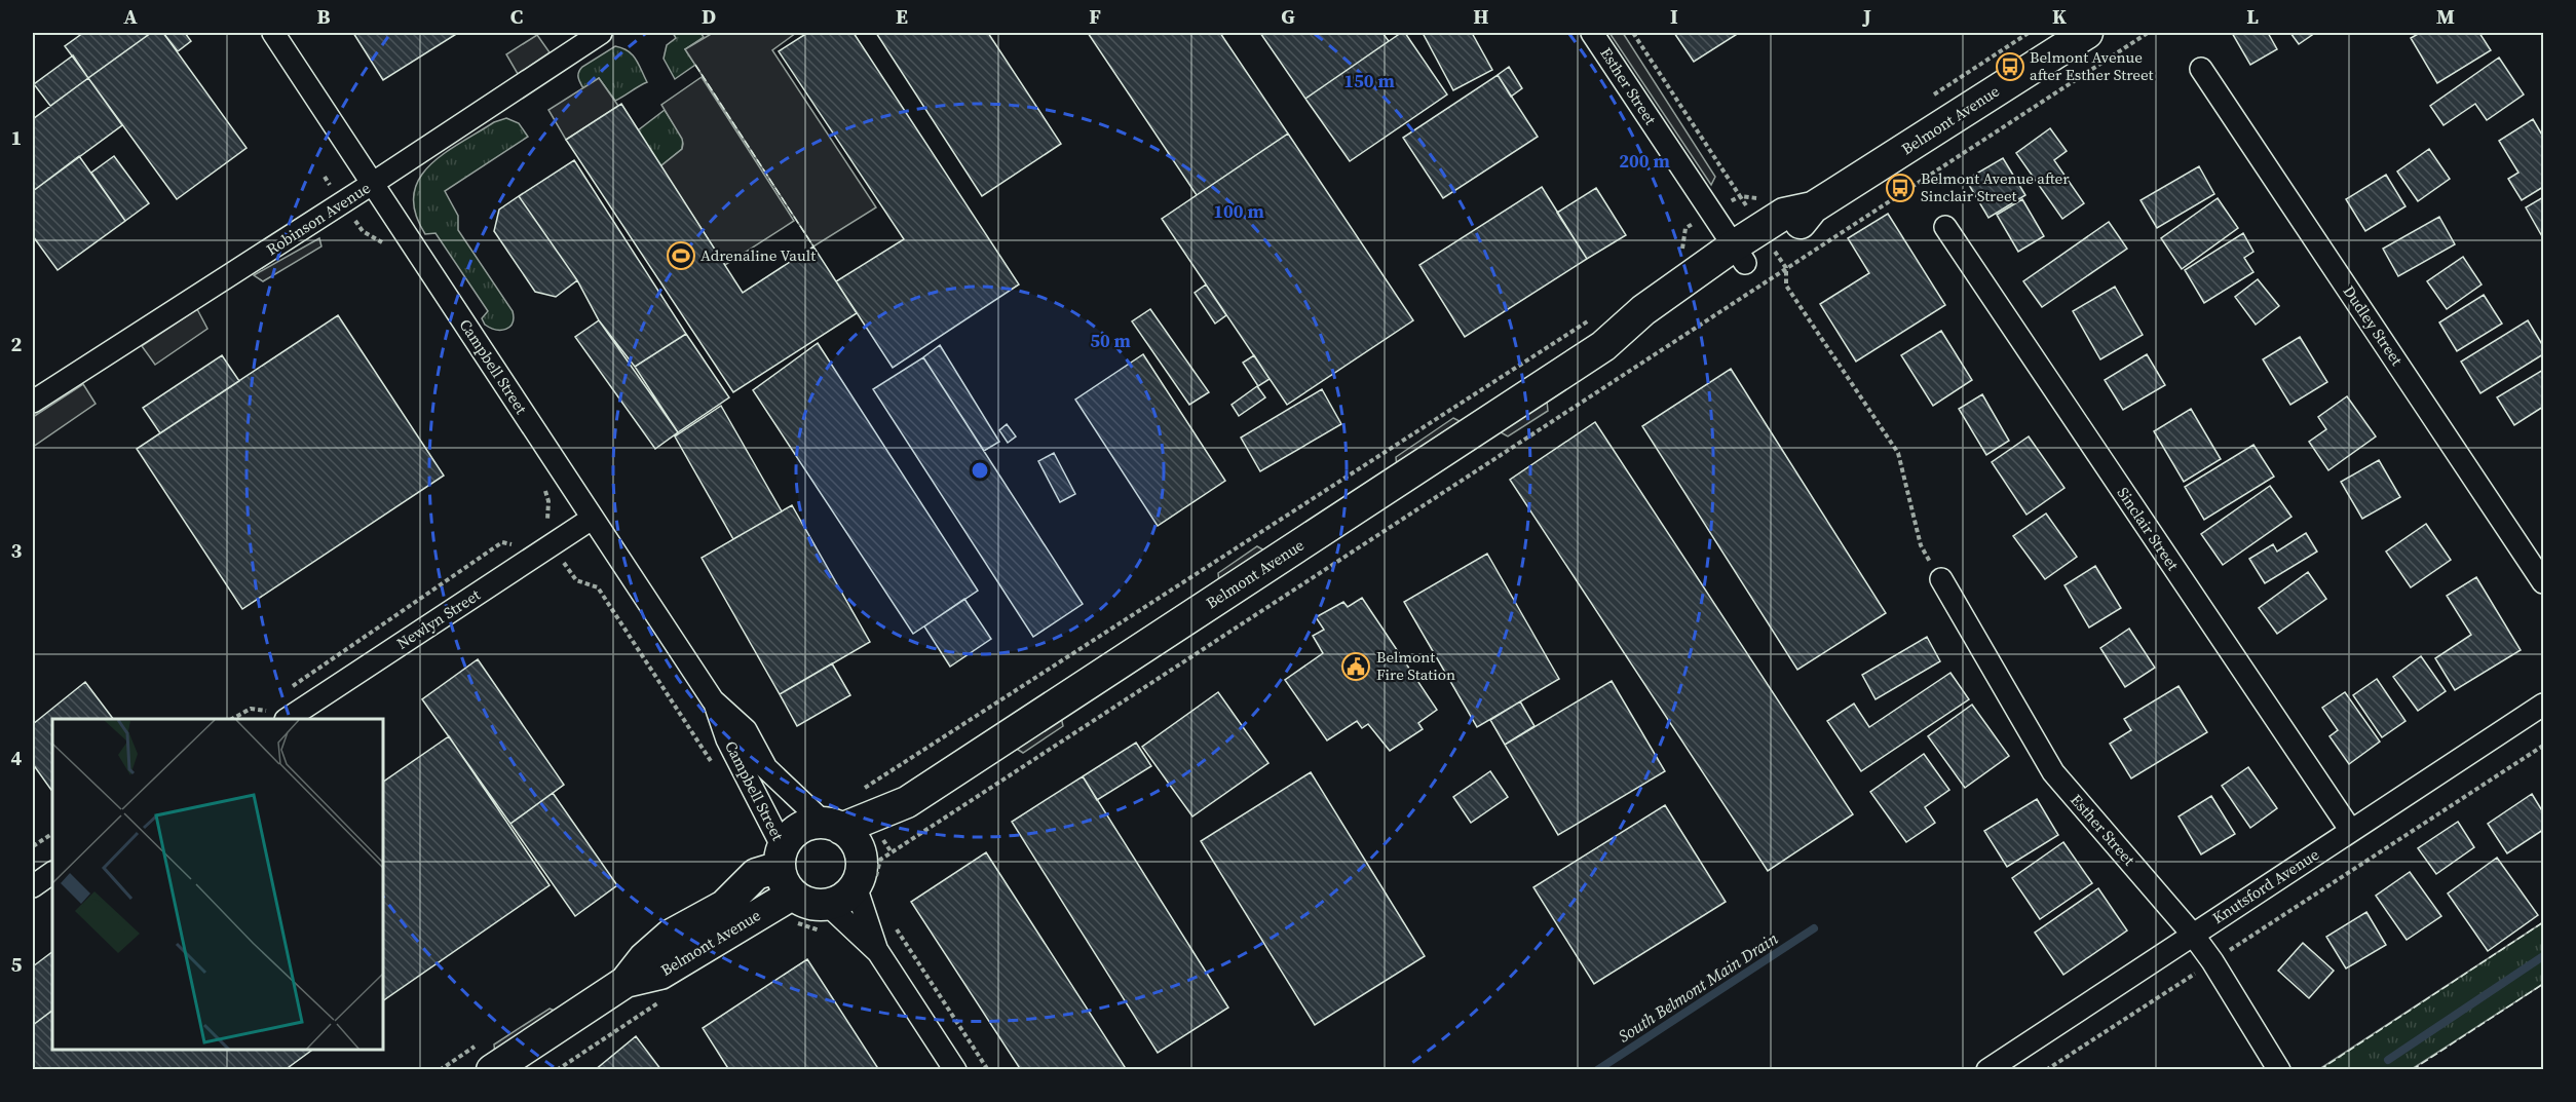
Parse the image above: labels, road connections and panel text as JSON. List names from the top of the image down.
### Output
{
  "streets": {
    "main road": ["Belmont Avenue"],
    "street": [
      "Esther Street",
      "Robinson Avenue",
      "Dudley Street",
      "Campbell Street",
      "Sinclair Street",
      "Newlyn Street",
      "Knutsford Avenue"
    ]
  },
  "crossings": [
    ["Esther Street", "Belmont Avenue"],
    ["Esther Street", "Knutsford Avenue"],
    ["Belmont Avenue", "Campbell Street"],
    ["Robinson Avenue", "Campbell Street"],
    ["Campbell Street", "Newlyn Street"],
    ["Sinclair Street", "Knutsford Avenue"]
  ],
  "water": ["South Belmont Main Drain"],
  "places": {
    "bus stop": ["Belmont Avenue after Esther Street", "Belmont Avenue after Sinclair Street"],
    "sports": ["Adrenaline Vault"],
    "public building": ["Belmont Fire Station"]
  },
  "grid": {
    "columns": [
      "A",
      "B",
      "C",
      "D",
      "E",
      "F",
      "G",
      "H",
      "I",
      "J",
      "K",
      "L",
      "M"
    ],
    "rows": [
      "1",
      "2",
      "3",
      "4",
      "5"
    ]
  },
  "rings": [
    "150 m",
    "200 m",
    "100 m",
    "50 m"
  ]
}
